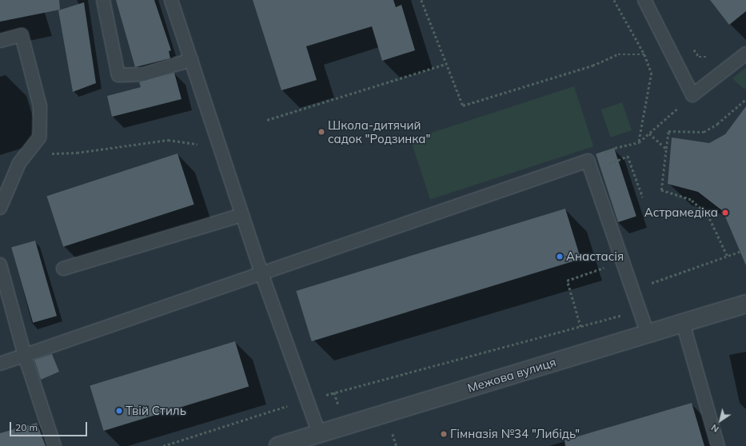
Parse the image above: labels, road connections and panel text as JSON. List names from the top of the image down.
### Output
{
  "streets": {
    "street": ["Межова вулиця"]
  },
  "places": [
    "Школа-дитячий садок \"Родзинка\"",
    "Астрамедіка",
    "Анастасія",
    "Твій Стиль",
    "Гімназія №34 \"Либідь\""
  ],
  "scale_bar": "20 m",
  "north": "bottom left"
}
